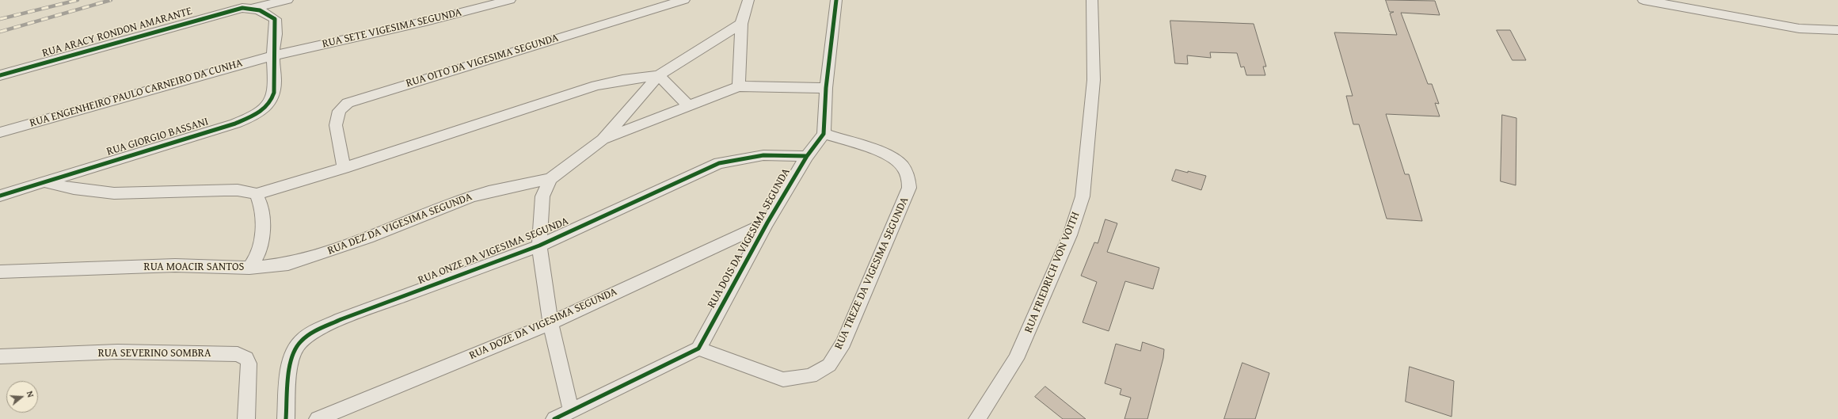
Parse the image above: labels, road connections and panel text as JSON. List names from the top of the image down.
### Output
{
  "streets": {
    "street": [
      "RUA SETE VIGESIMA SEGUNDA",
      "RUA ARACY RONDON AMARANTE",
      "RUA OITO DA VIGESIMA SEGUNDA",
      "RUA ENGENHEIRO PAULO CARNEIRO DA CUNHA",
      "RUA GIORGIO BASSANI",
      "RUA DEZ DA VIGESIMA SEGUNDA",
      "RUA DOIS DA VIGESIMA SEGUNDA",
      "RUA ONZE DA VIGESIMA SEGUNDA",
      "RUA MOACIR SANTOS",
      "RUA FRIEDRICH VON VOITH",
      "RUA TREZE DA VIGESIMA SEGUNDA",
      "RUA DOZE DA VIGESIMA SEGUNDA",
      "RUA SEVERINO SOMBRA"
    ]
  },
  "crossings": [
    ["RUA SETE VIGESIMA SEGUNDA", "RUA ARACY RONDON AMARANTE"],
    ["RUA SETE VIGESIMA SEGUNDA", "RUA ENGENHEIRO PAULO CARNEIRO DA CUNHA"],
    ["RUA SETE VIGESIMA SEGUNDA", "RUA GIORGIO BASSANI"],
    ["RUA ARACY RONDON AMARANTE", "RUA ENGENHEIRO PAULO CARNEIRO DA CUNHA"],
    ["RUA ARACY RONDON AMARANTE", "RUA GIORGIO BASSANI"],
    ["RUA ENGENHEIRO PAULO CARNEIRO DA CUNHA", "RUA GIORGIO BASSANI"],
    ["RUA DEZ DA VIGESIMA SEGUNDA", "RUA MOACIR SANTOS"],
    ["RUA DOIS DA VIGESIMA SEGUNDA", "RUA ONZE DA VIGESIMA SEGUNDA"],
    ["RUA DOIS DA VIGESIMA SEGUNDA", "RUA TREZE DA VIGESIMA SEGUNDA"],
    ["RUA DOIS DA VIGESIMA SEGUNDA", "RUA DOZE DA VIGESIMA SEGUNDA"]
  ],
  "north": "right"
}
